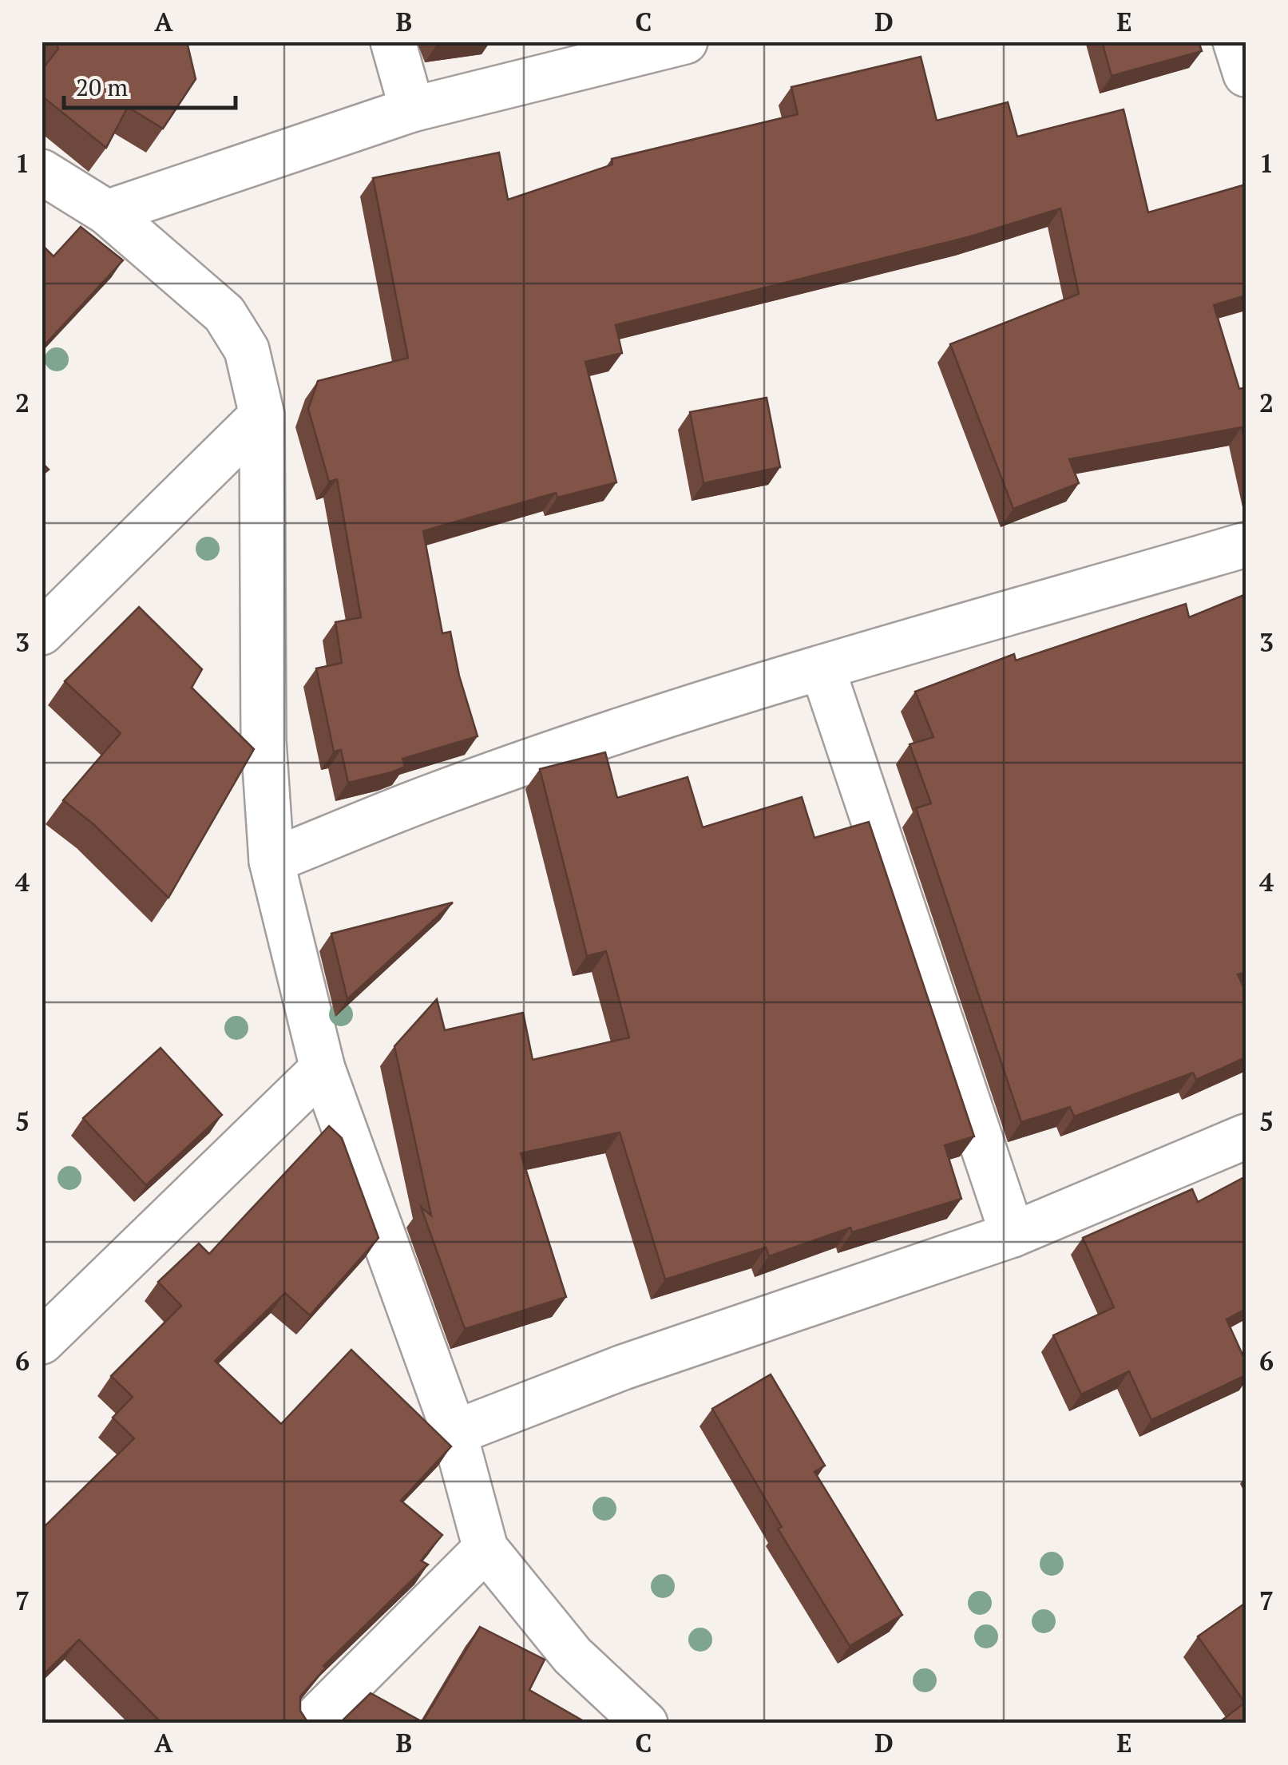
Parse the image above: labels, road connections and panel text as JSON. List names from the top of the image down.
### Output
{
  "scale_bar": "20 m",
  "grid": {
    "columns": [
      "A",
      "B",
      "C",
      "D",
      "E"
    ],
    "rows": [
      "1",
      "2",
      "3",
      "4",
      "5",
      "6",
      "7"
    ]
  }
}
